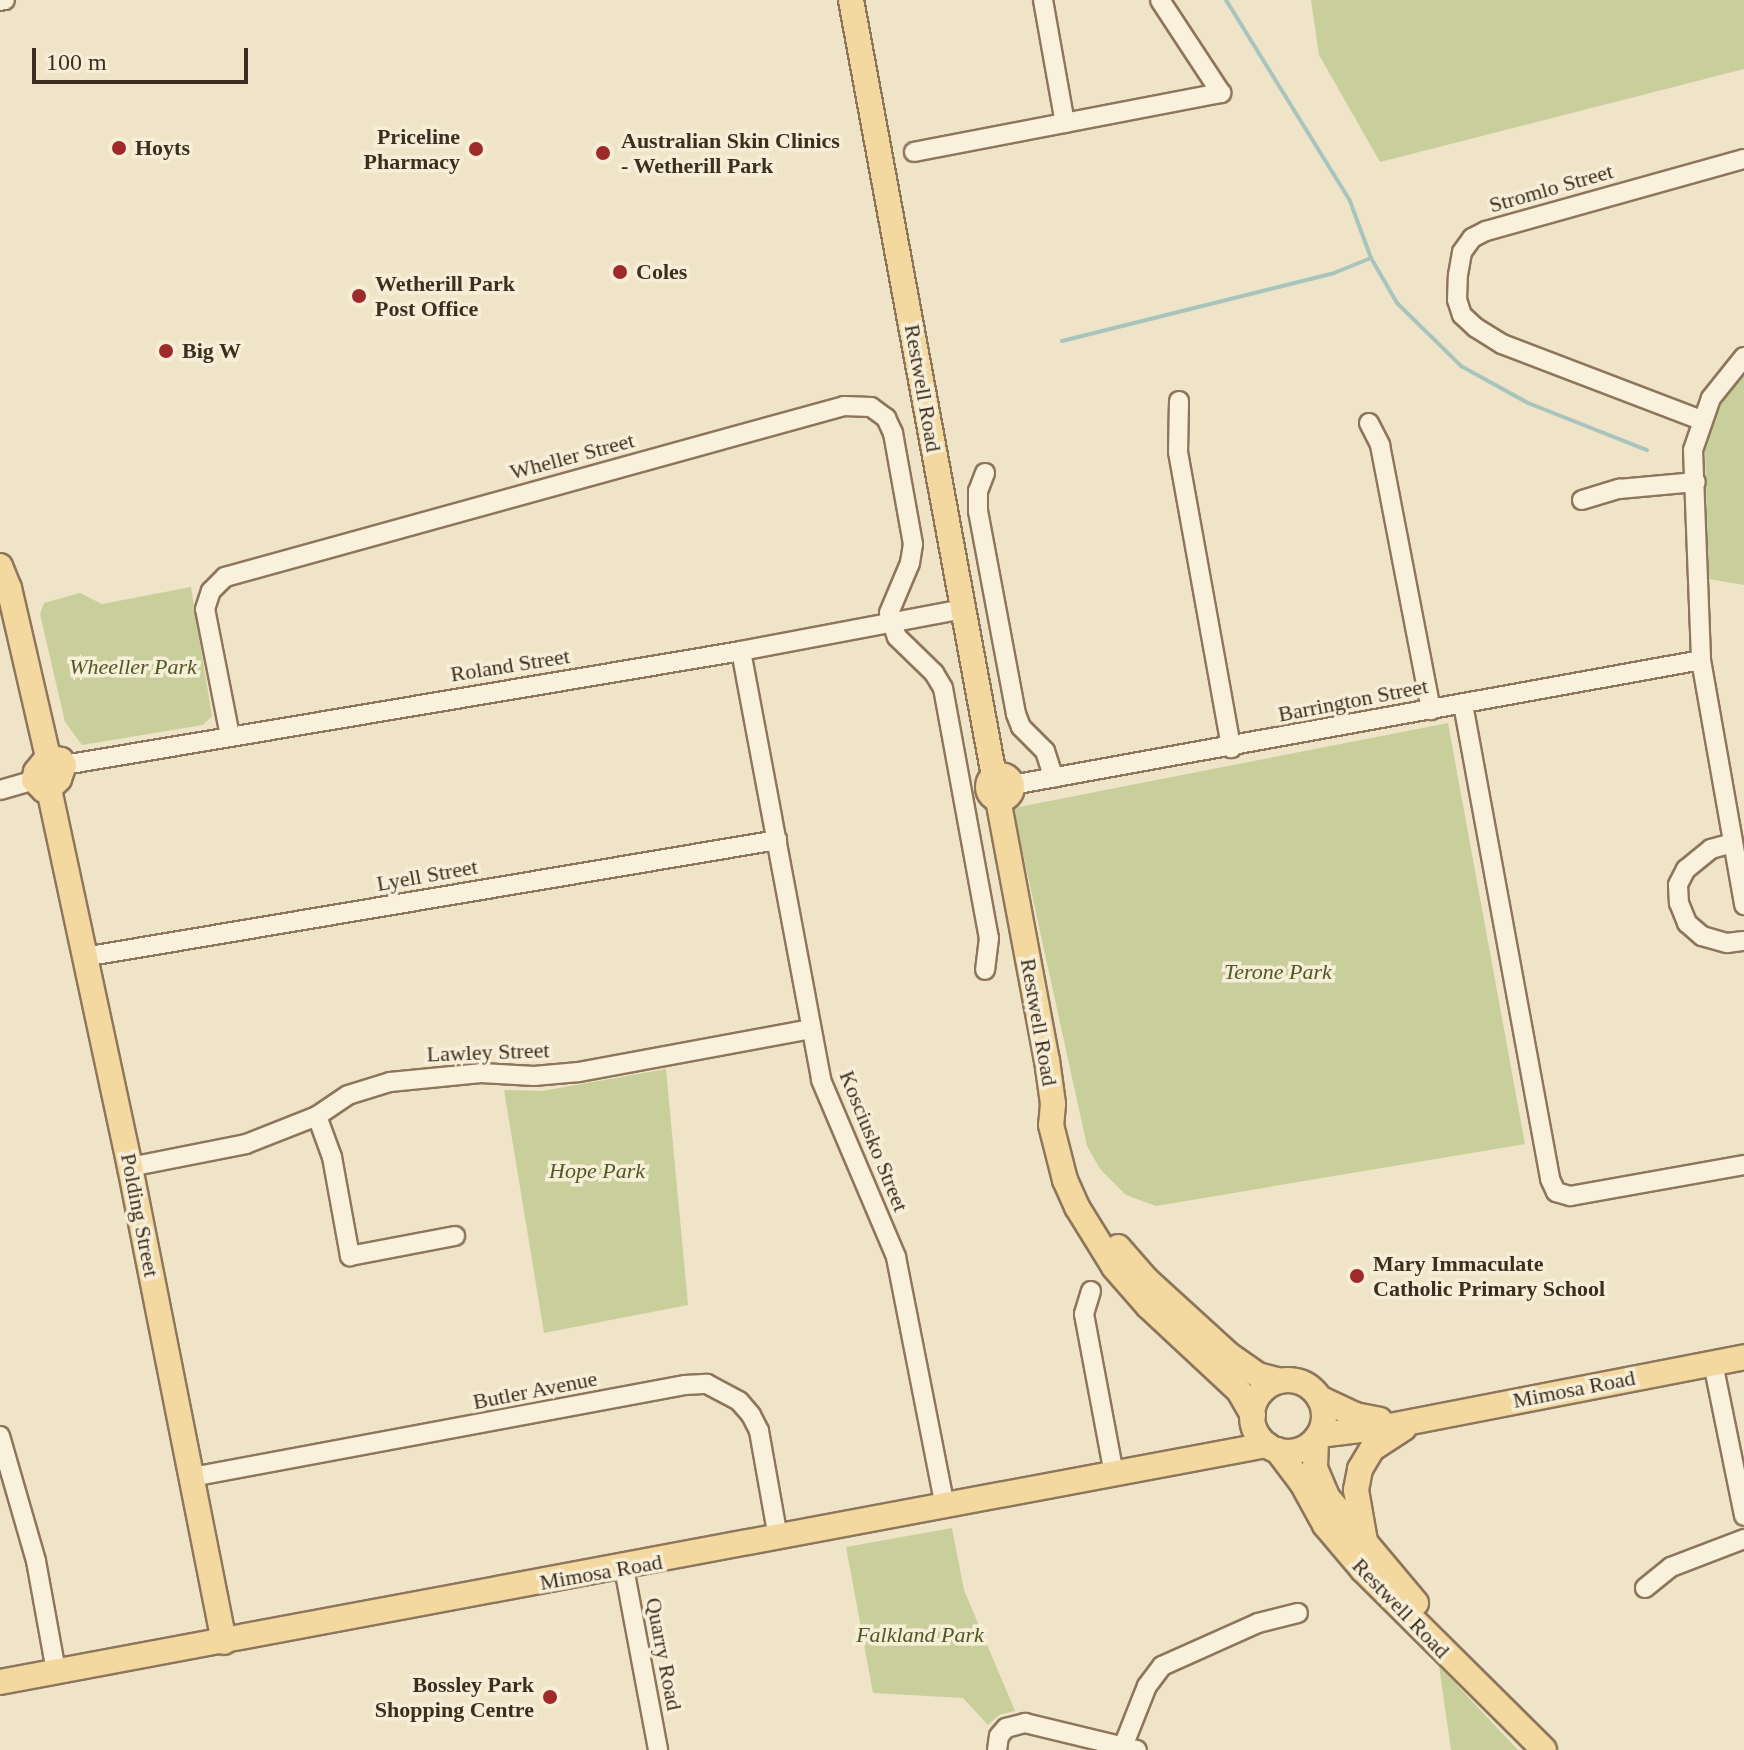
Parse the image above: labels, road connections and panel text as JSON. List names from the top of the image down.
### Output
{
  "streets": {
    "main road": ["Restwell Road", "Polding Street", "Mimosa Road"],
    "street": [
      "Stromlo Street",
      "Wheller Street",
      "Roland Street",
      "Barrington Street",
      "Lyell Street",
      "Lawley Street",
      "Kosciusko Street",
      "Butler Avenue",
      "Quarry Road"
    ]
  },
  "crossings": [
    ["Restwell Road", "Roland Street"],
    ["Restwell Road", "Barrington Street"],
    ["Restwell Road", "Mimosa Road"],
    ["Wheller Street", "Roland Street"],
    ["Roland Street", "Kosciusko Street"],
    ["Lyell Street", "Kosciusko Street"],
    ["Lyell Street", "Polding Street"],
    ["Lawley Street", "Kosciusko Street"],
    ["Lawley Street", "Polding Street"],
    ["Kosciusko Street", "Mimosa Road"],
    ["Polding Street", "Mimosa Road"],
    ["Polding Street", "Butler Avenue"],
    ["Mimosa Road", "Butler Avenue"],
    ["Mimosa Road", "Quarry Road"]
  ],
  "parks": [
    "Wheeller Park",
    "Terone Park",
    "Hope Park",
    "Falkland Park"
  ],
  "places": [
    "Hoyts",
    "Priceline Pharmacy",
    "Australian Skin Clinics - Wetherill Park",
    "Coles",
    "Wetherill Park Post Office",
    "Big W",
    "Mary Immaculate Catholic Primary School",
    "Bossley Park Shopping Centre"
  ],
  "scale_bar": "100 m"
}
